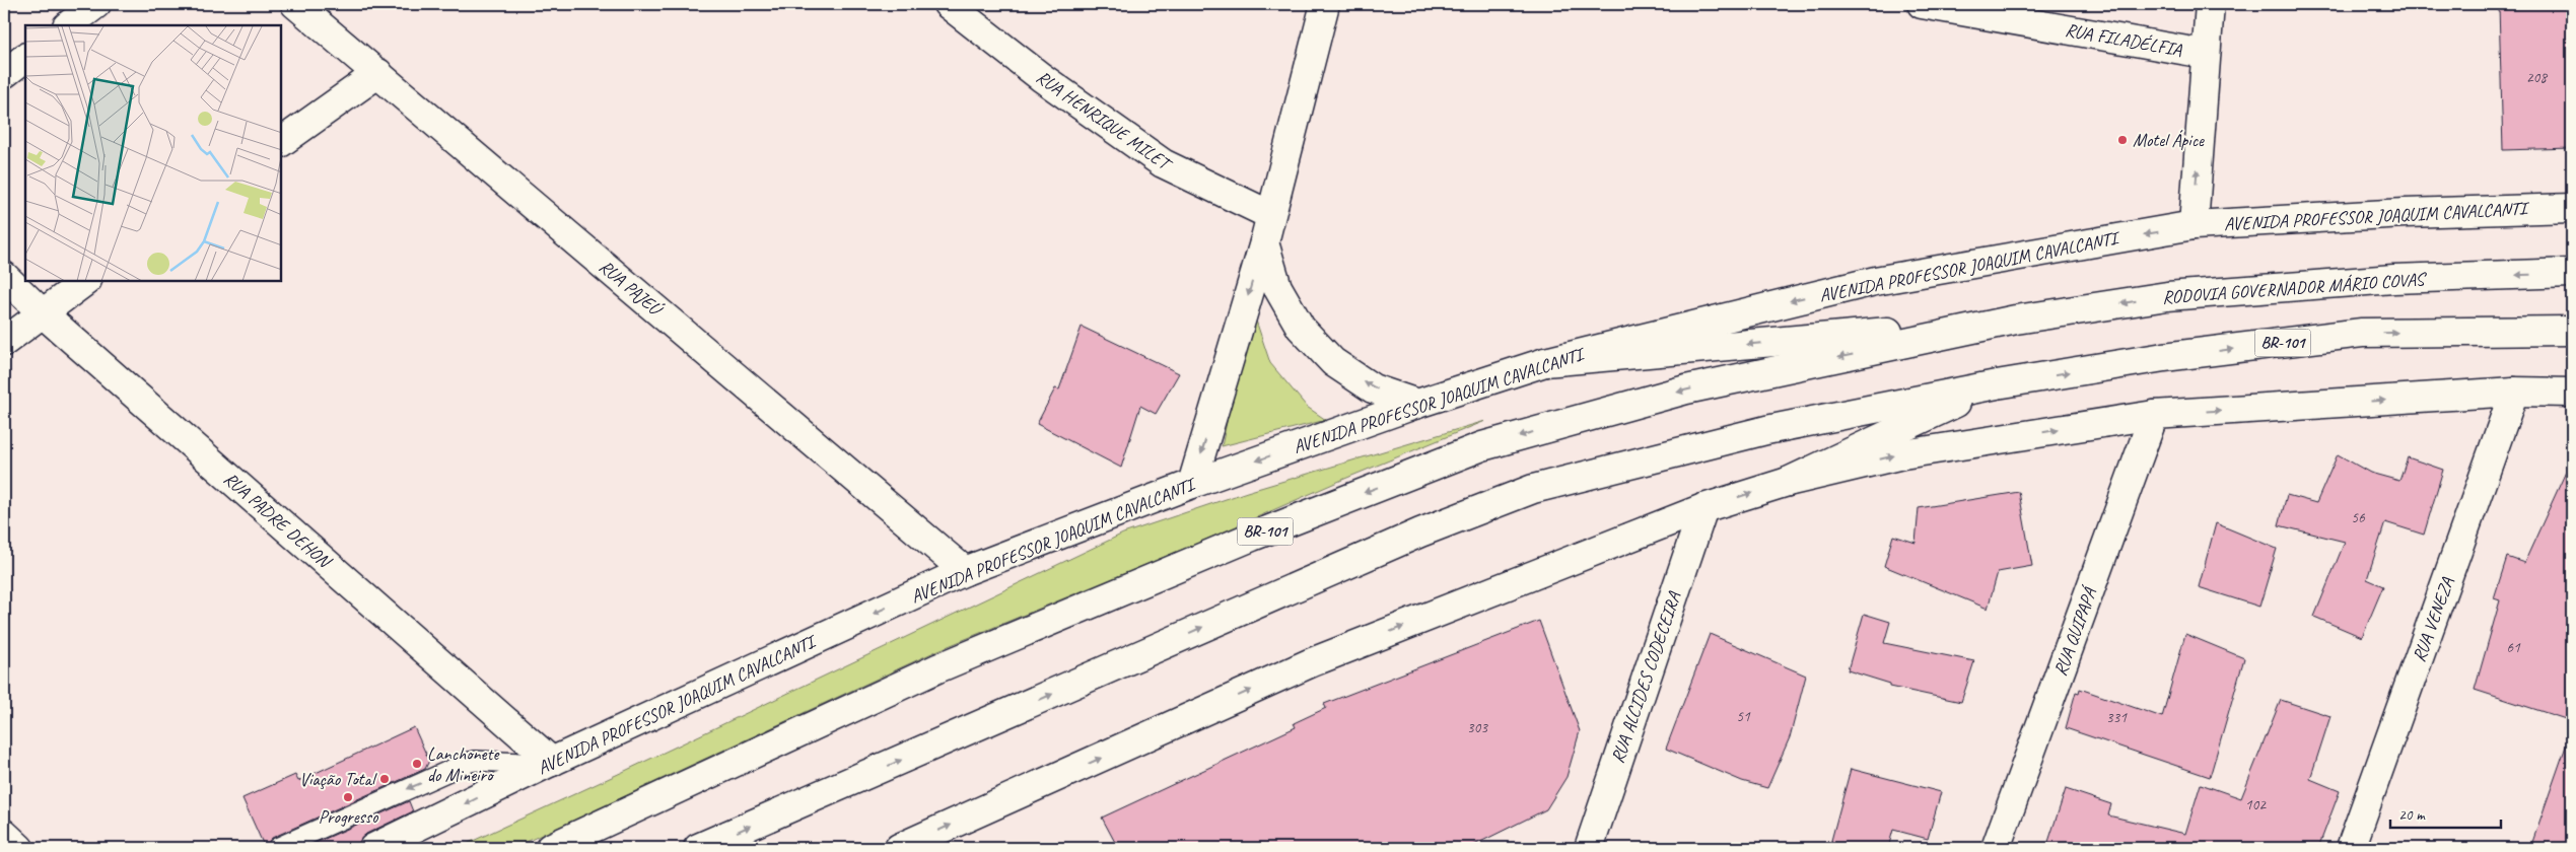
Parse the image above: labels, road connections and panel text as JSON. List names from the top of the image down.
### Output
{
  "streets": {
    "main road": [
      "RUA FILADÉLFIA",
      "RUA HENRIQUE MILET",
      "AVENIDA PROFESSOR JOAQUIM CAVALCANTI",
      "RUA PAJEÚ",
      "RODOVIA GOVERNADOR MÁRIO COVAS",
      "BR-101",
      "RUA PADRE DEHON",
      "RUA VENEZA",
      "RUA QUIPAPÁ",
      "RUA ALCIDES CODECEIRA"
    ]
  },
  "crossings": [
    ["AVENIDA PROFESSOR JOAQUIM CAVALCANTI", "RUA PAJEÚ"],
    ["AVENIDA PROFESSOR JOAQUIM CAVALCANTI", "RUA PADRE DEHON"],
    ["RODOVIA GOVERNADOR MÁRIO COVAS", "BR-101"]
  ],
  "places": [
    "Motel Ápice",
    "Lanchonete do Mineiro",
    "Viação Total",
    "Progresso"
  ],
  "house_numbers": [
    "208",
    "56",
    "61",
    "51",
    "331",
    "303",
    "102"
  ],
  "scale_bar": "20 m"
}
